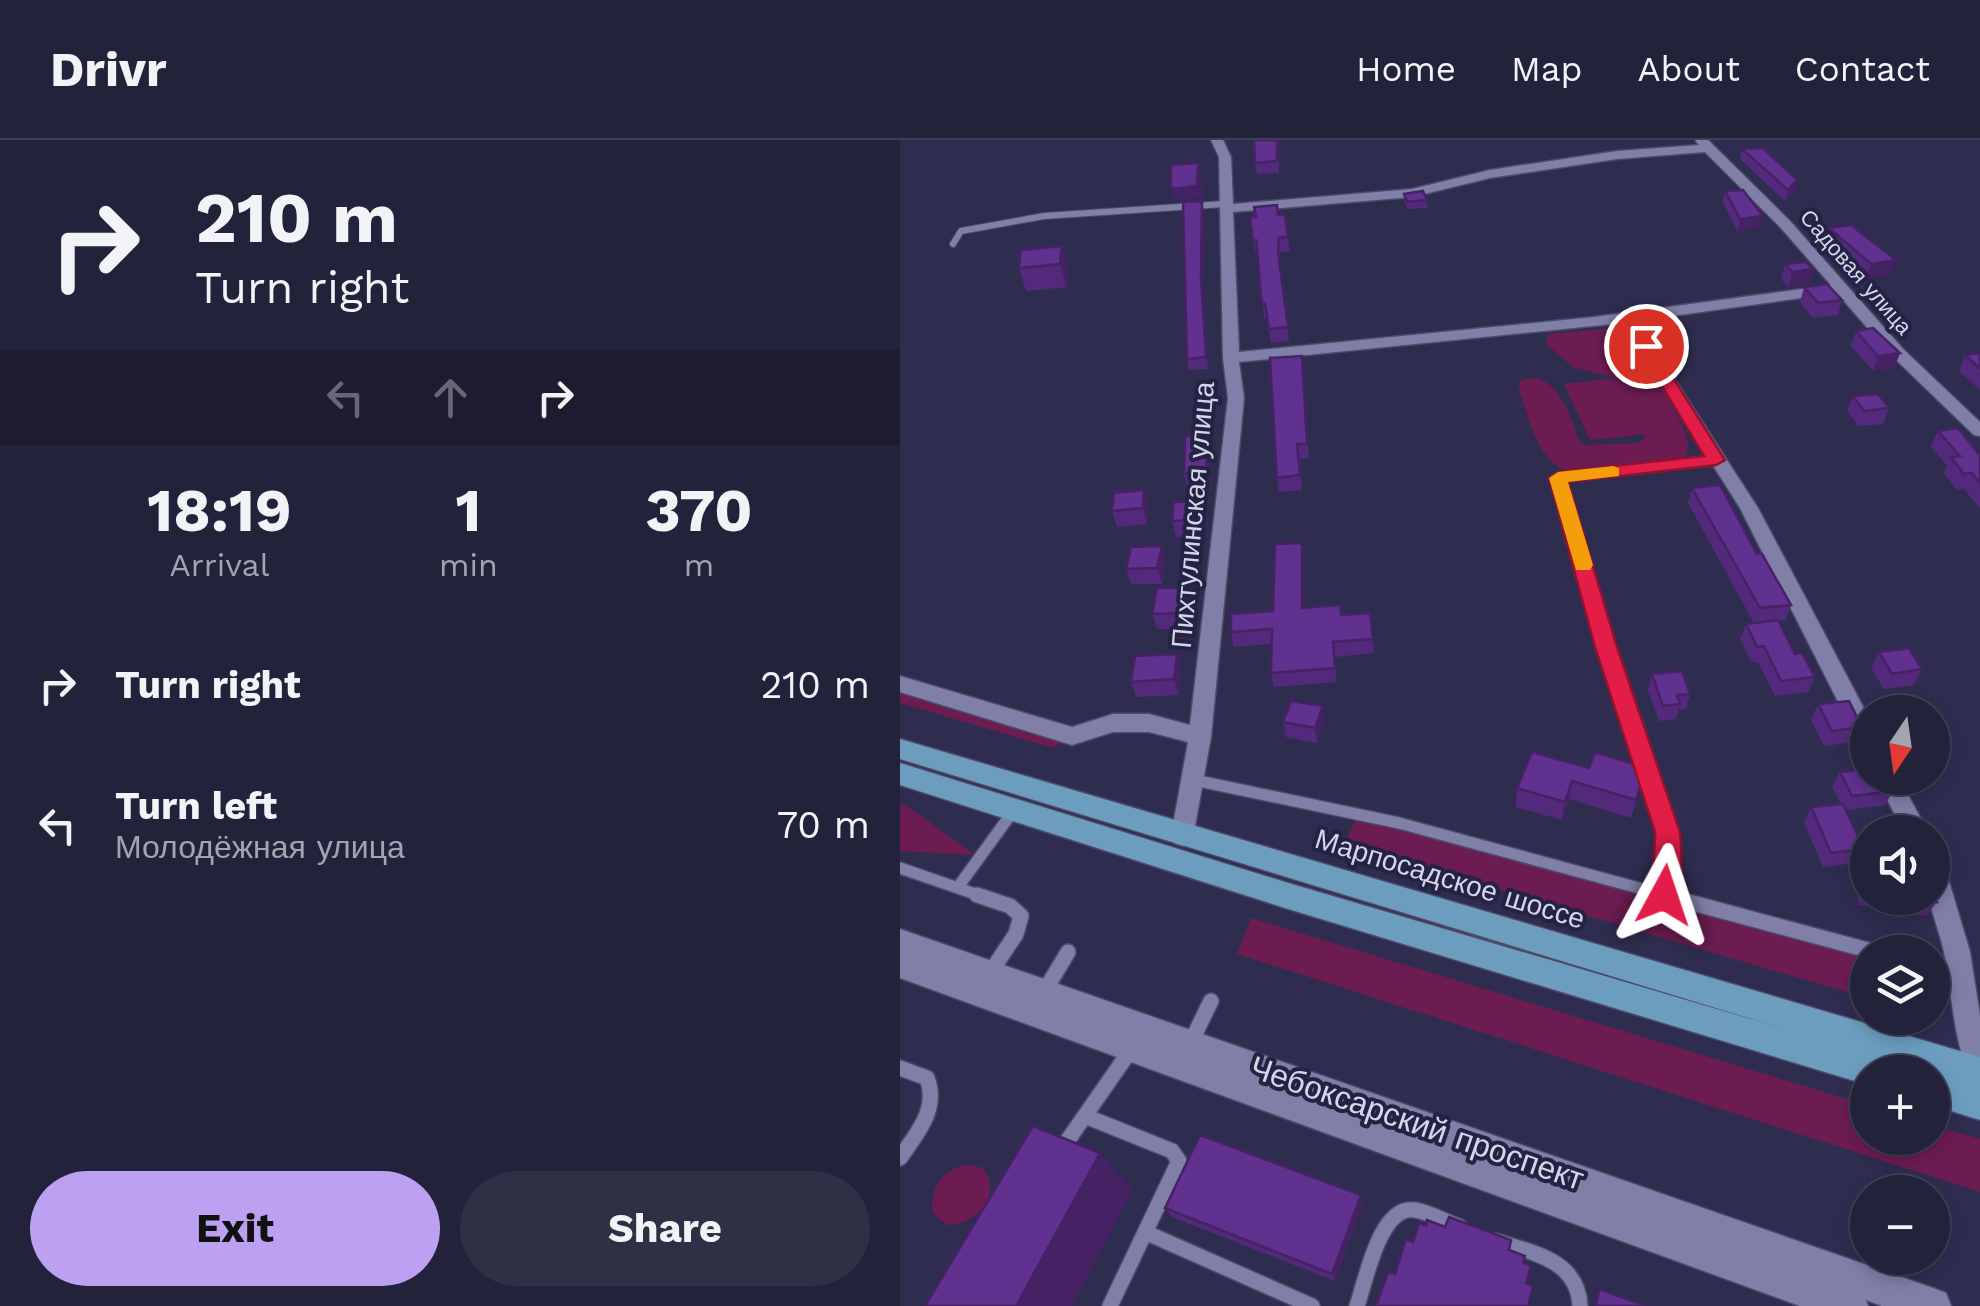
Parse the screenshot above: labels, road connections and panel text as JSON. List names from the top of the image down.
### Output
{
  "streets": {
    "main road": ["Марпосадское шоссе"],
    "street": ["Садовая улица", "Пихтулинская улица", "Чебоксарский проспект"]
  },
  "crossings": [
    ["Пихтулинская улица", "Марпосадское шоссе"]
  ],
  "north": "bottom",
  "page": {
    "header": "Drivr",
    "nav": [
      "Home",
      "Map",
      "About",
      "Contact"
    ],
    "turn": ["210 m", "Turn right"],
    "eta": [
      "18:19",
      "Arrival",
      "1",
      "min",
      "370",
      "m"
    ],
    "list": [
      {
        "name": "Turn right",
        "value": "210 m"
      },
      {
        "name": "Turn left",
        "note": "Молодёжная улица",
        "value": "70 m"
      }
    ],
    "map_buttons": ["+", "−"],
    "buttons": ["Exit", "Share"]
  }
}
